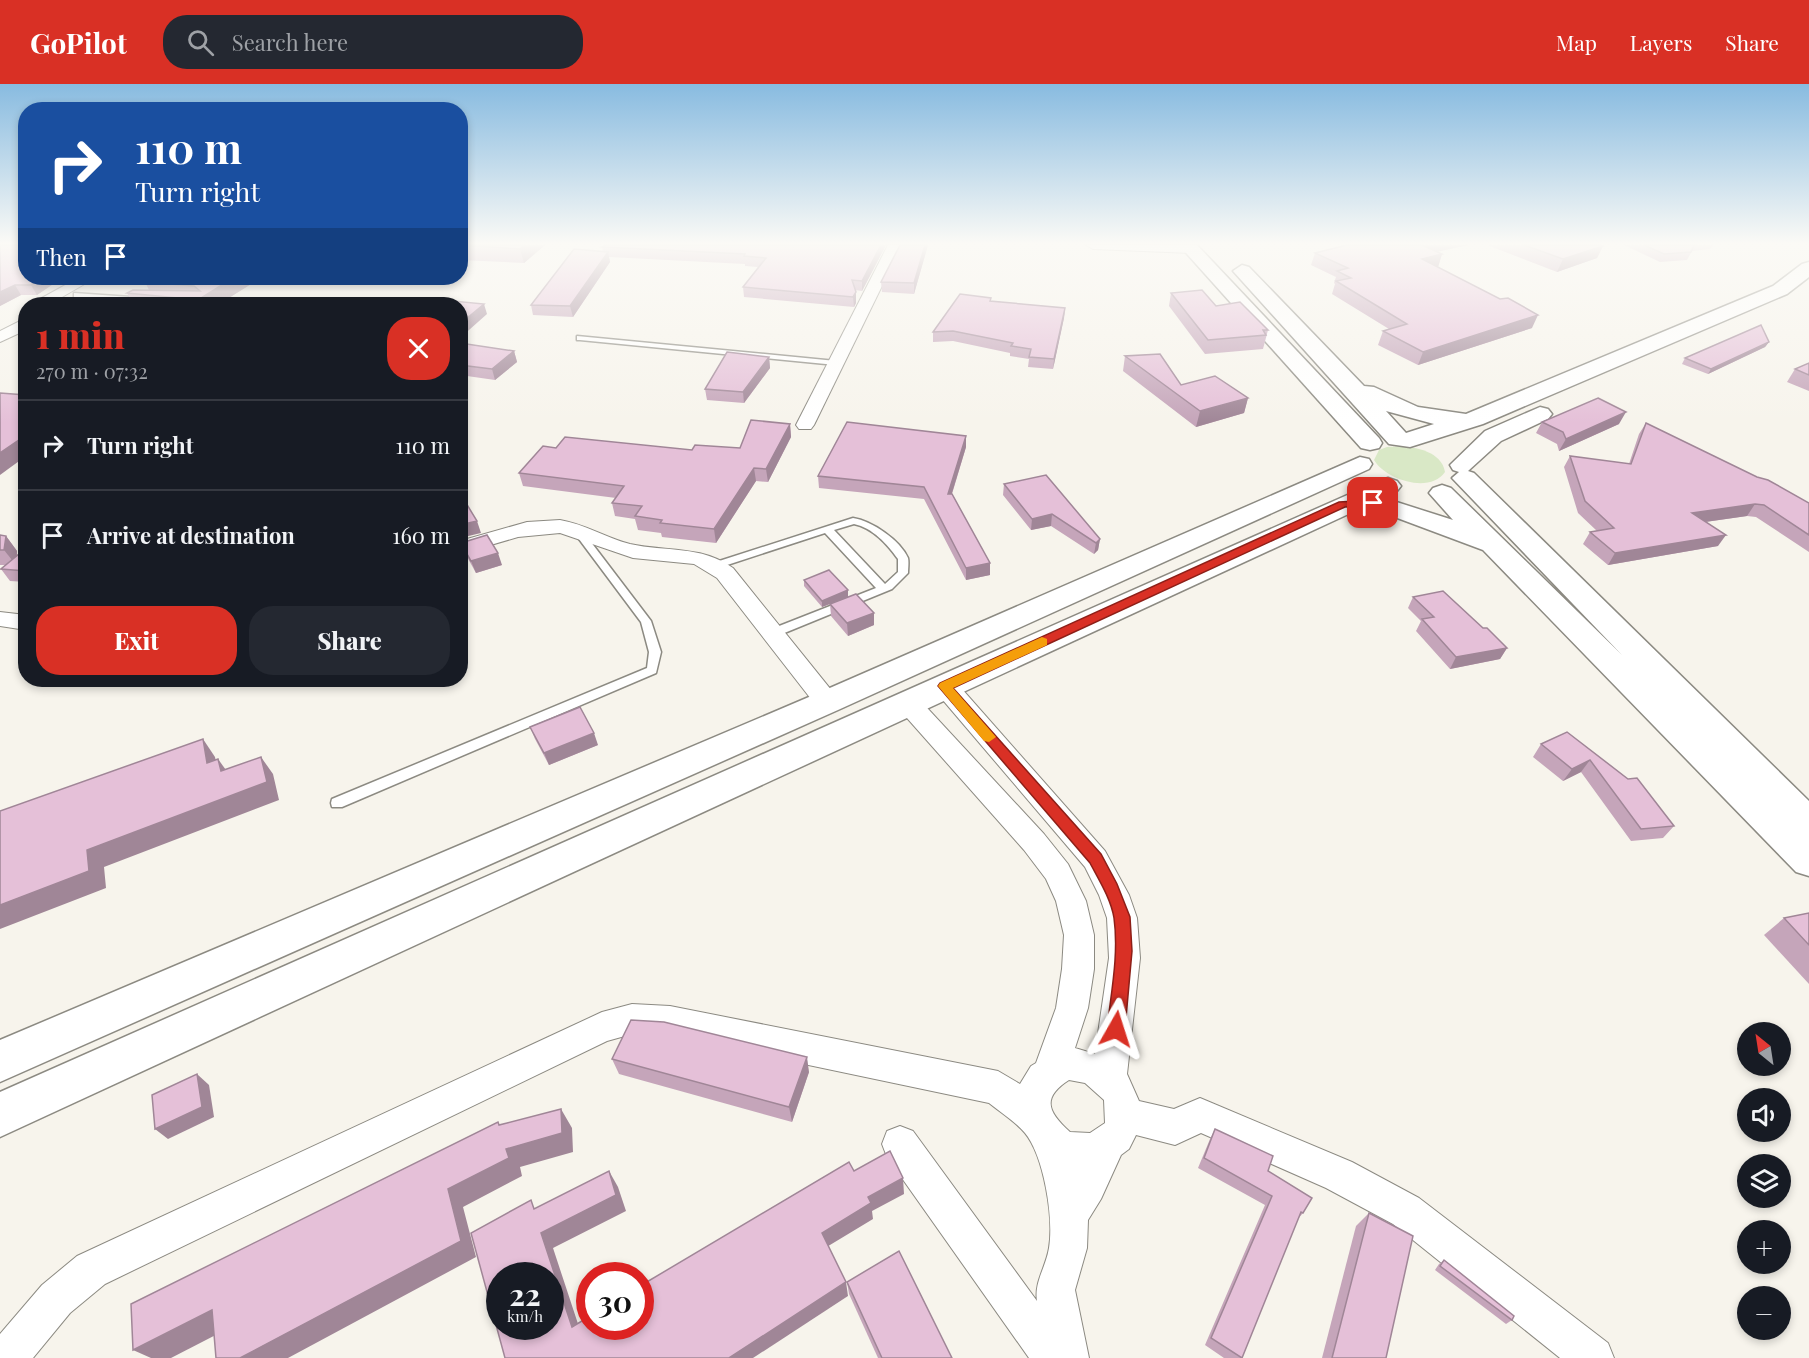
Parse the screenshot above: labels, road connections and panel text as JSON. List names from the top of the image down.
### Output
{
  "north": "top left",
  "page": {
    "header": "GoPilot",
    "search": "Search here",
    "nav": ["Map", "Layers", "Share"],
    "turn": ["110 m", "Turn right"],
    "then": "Then",
    "heading": ["1 min", "270 m · 07:32"],
    "list": [
      {
        "name": "Turn right",
        "value": "110 m"
      },
      {
        "name": "Arrive at destination",
        "value": "160 m"
      }
    ],
    "buttons": ["Exit", "Share"],
    "map_buttons": ["+", "−"],
    "speed": "22 km/h",
    "limit": "30"
  }
}
